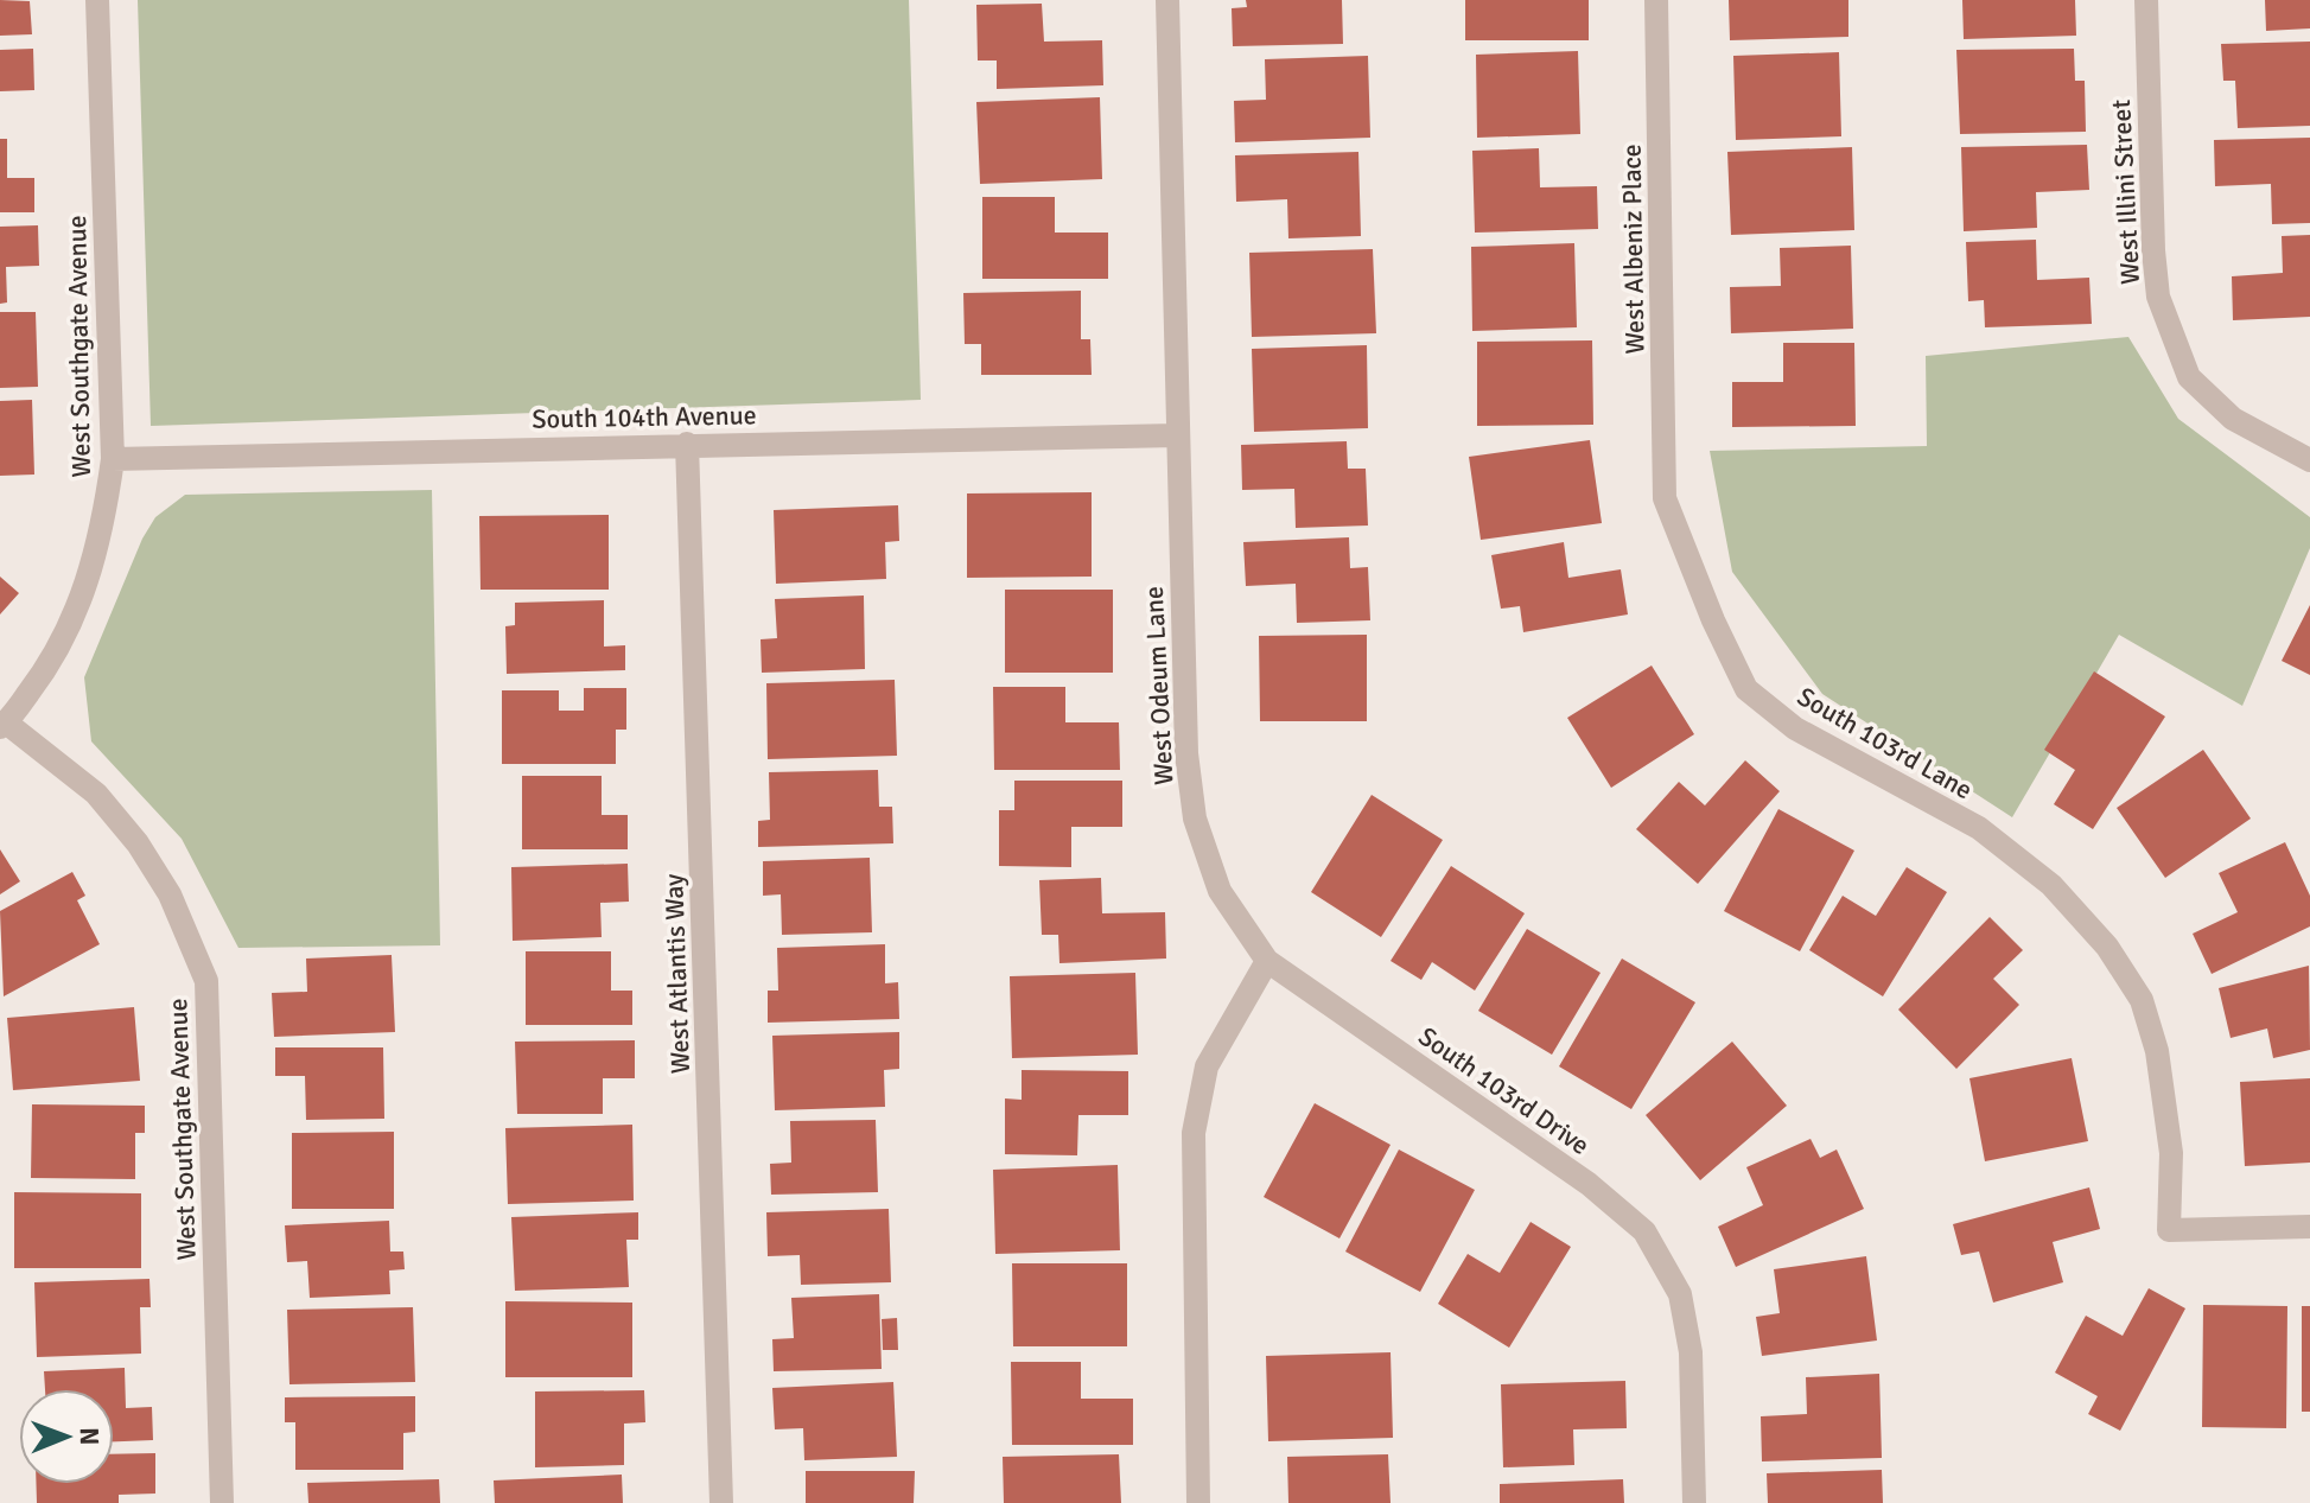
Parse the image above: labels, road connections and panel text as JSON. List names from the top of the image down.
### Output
{
  "streets": {
    "street": [
      "West Illini Street",
      "West Albeniz Place",
      "West Southgate Avenue",
      "South 104th Avenue",
      "West Odeum Lane",
      "South 103rd Lane",
      "West Atlantis Way",
      "South 103rd Drive"
    ]
  },
  "crossings": [
    ["West Albeniz Place", "South 103rd Lane"],
    ["West Southgate Avenue", "South 104th Avenue"],
    ["South 104th Avenue", "West Odeum Lane"],
    ["South 104th Avenue", "West Atlantis Way"],
    ["West Odeum Lane", "South 103rd Drive"]
  ],
  "north": "right"
}
